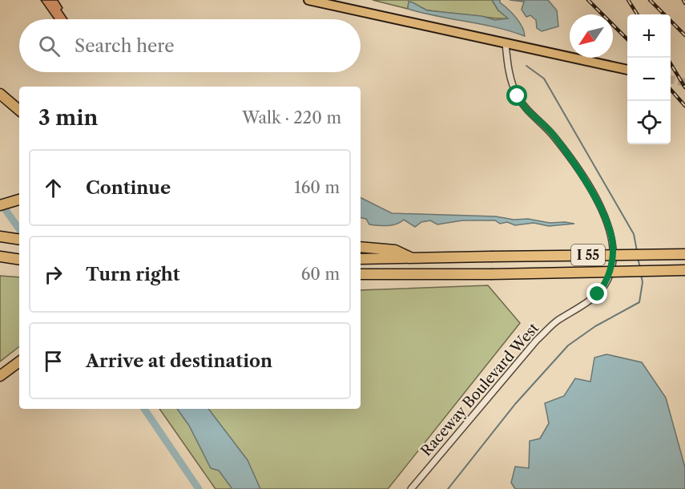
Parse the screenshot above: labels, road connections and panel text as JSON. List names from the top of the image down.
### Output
{
  "streets": {
    "highway": ["I 55"],
    "street": ["Raceway Boulevard West"]
  },
  "north": "bottom left",
  "page": {
    "map_buttons": ["+", "−"],
    "search": "Search here",
    "heading": ["3 min", "Walk · 220 m"],
    "list": [
      ["Continue", "160 m"],
      ["Turn right", "60 m"],
      "Arrive at destination"
    ]
  }
}
